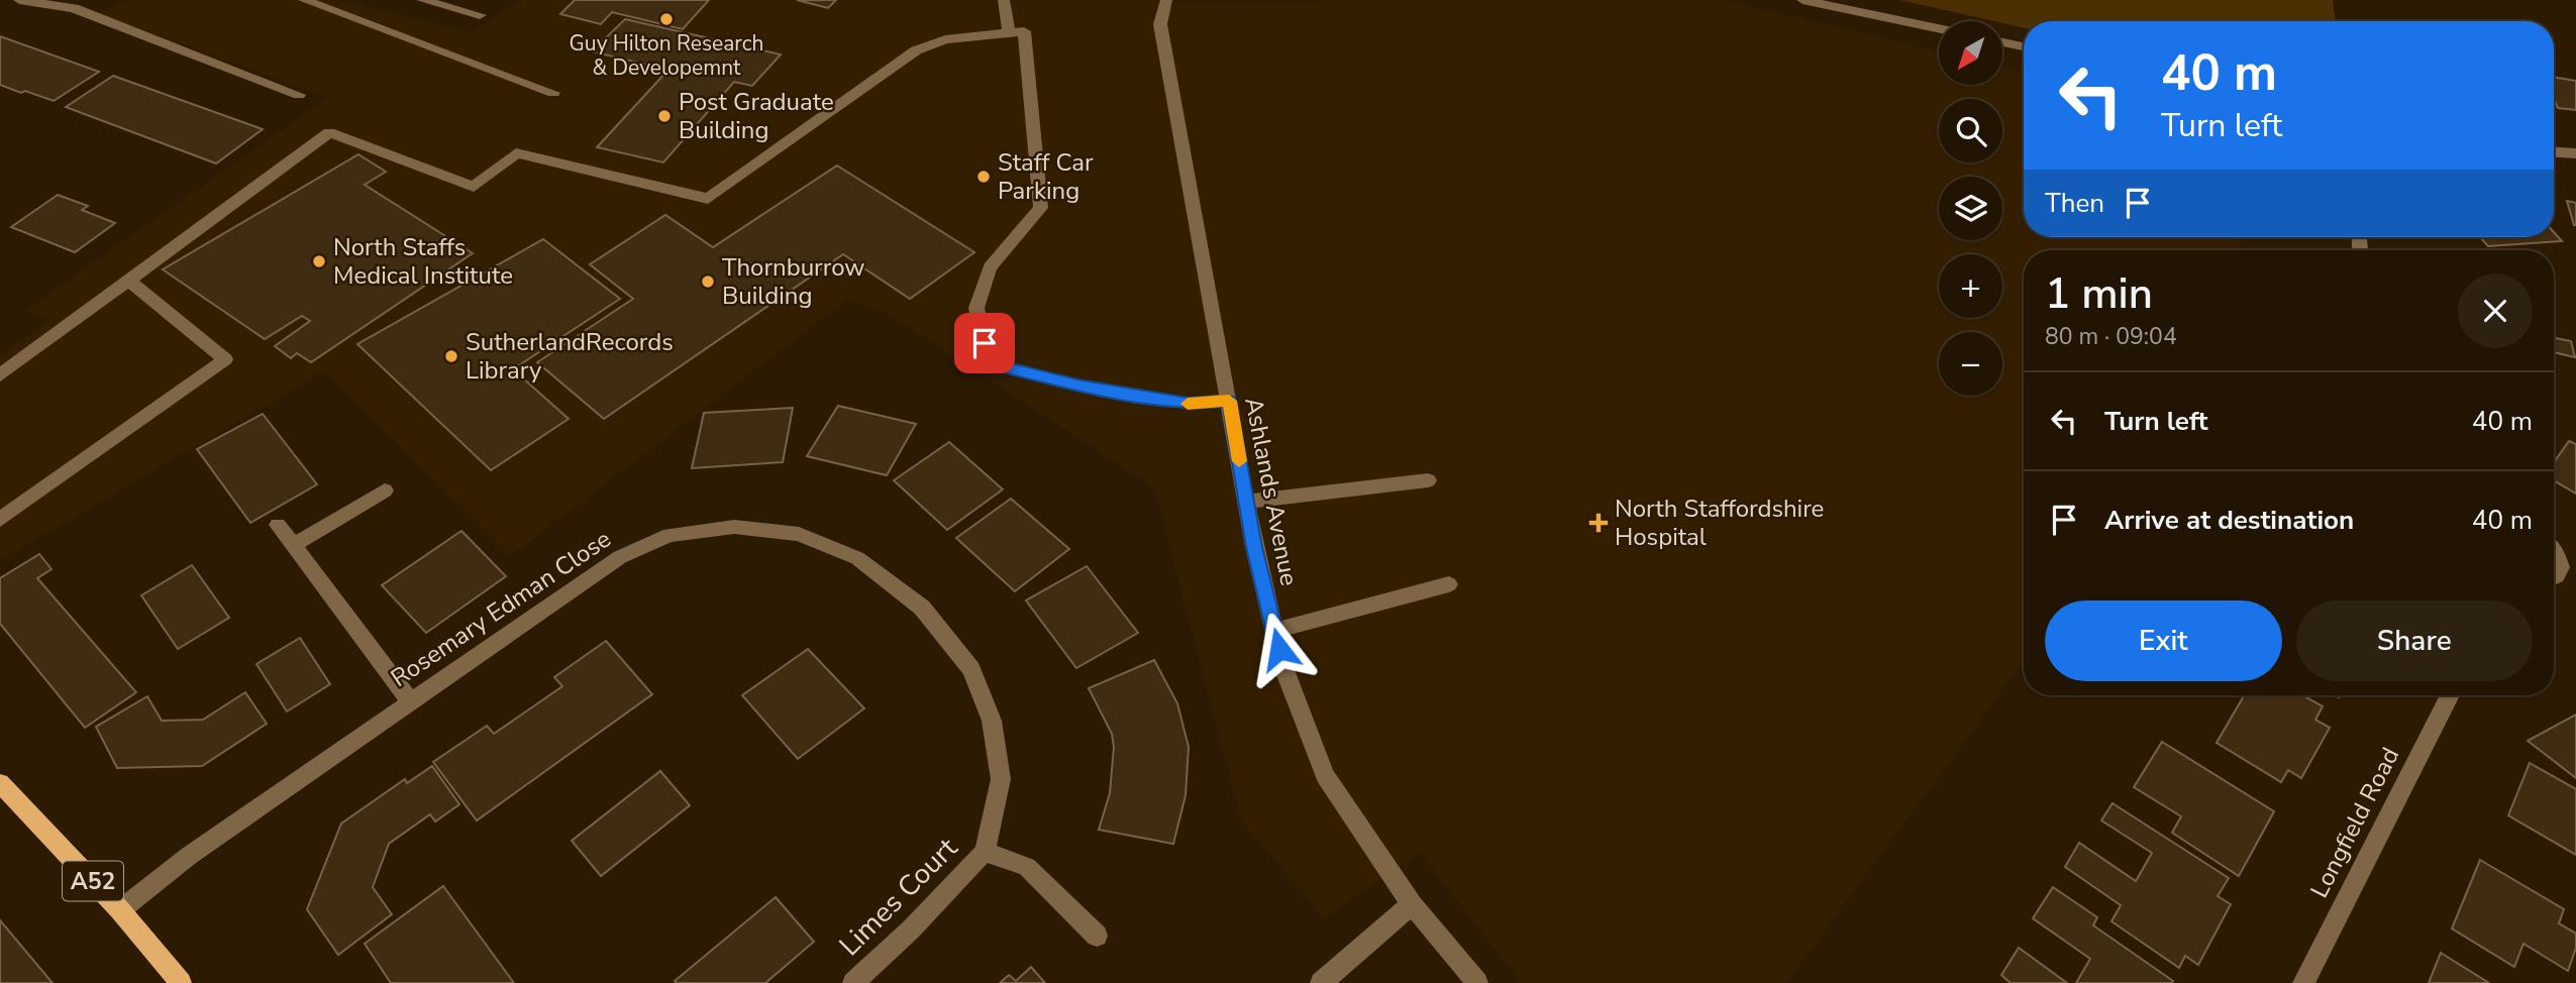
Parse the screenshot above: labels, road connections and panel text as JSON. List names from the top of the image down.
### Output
{
  "streets": {
    "main road": ["A52"],
    "street": [
      "Ashlands Avenue",
      "Rosemary Edman Close",
      "Longfield Road",
      "Limes Court"
    ]
  },
  "crossings": [
    ["Rosemary Edman Close", "A52"],
    ["Rosemary Edman Close", "Limes Court"]
  ],
  "places": {
    "other": [
      "Guy Hilton Research & Developemnt",
      "Post Graduate Building",
      "Staff Car Parking",
      "North Staffs Medical Institute",
      "Thornburrow Building",
      "SutherlandRecords Library"
    ],
    "health": ["North Staffordshire Hospital"]
  },
  "north": "bottom left",
  "page": {
    "map_buttons": ["+", "−"],
    "turn": ["40 m", "Turn left"],
    "then": "Then",
    "heading": ["1 min", "80 m · 09:04"],
    "list": [
      {
        "name": "Turn left",
        "value": "40 m"
      },
      {
        "name": "Arrive at destination",
        "value": "40 m"
      }
    ],
    "buttons": ["Exit", "Share"]
  }
}
